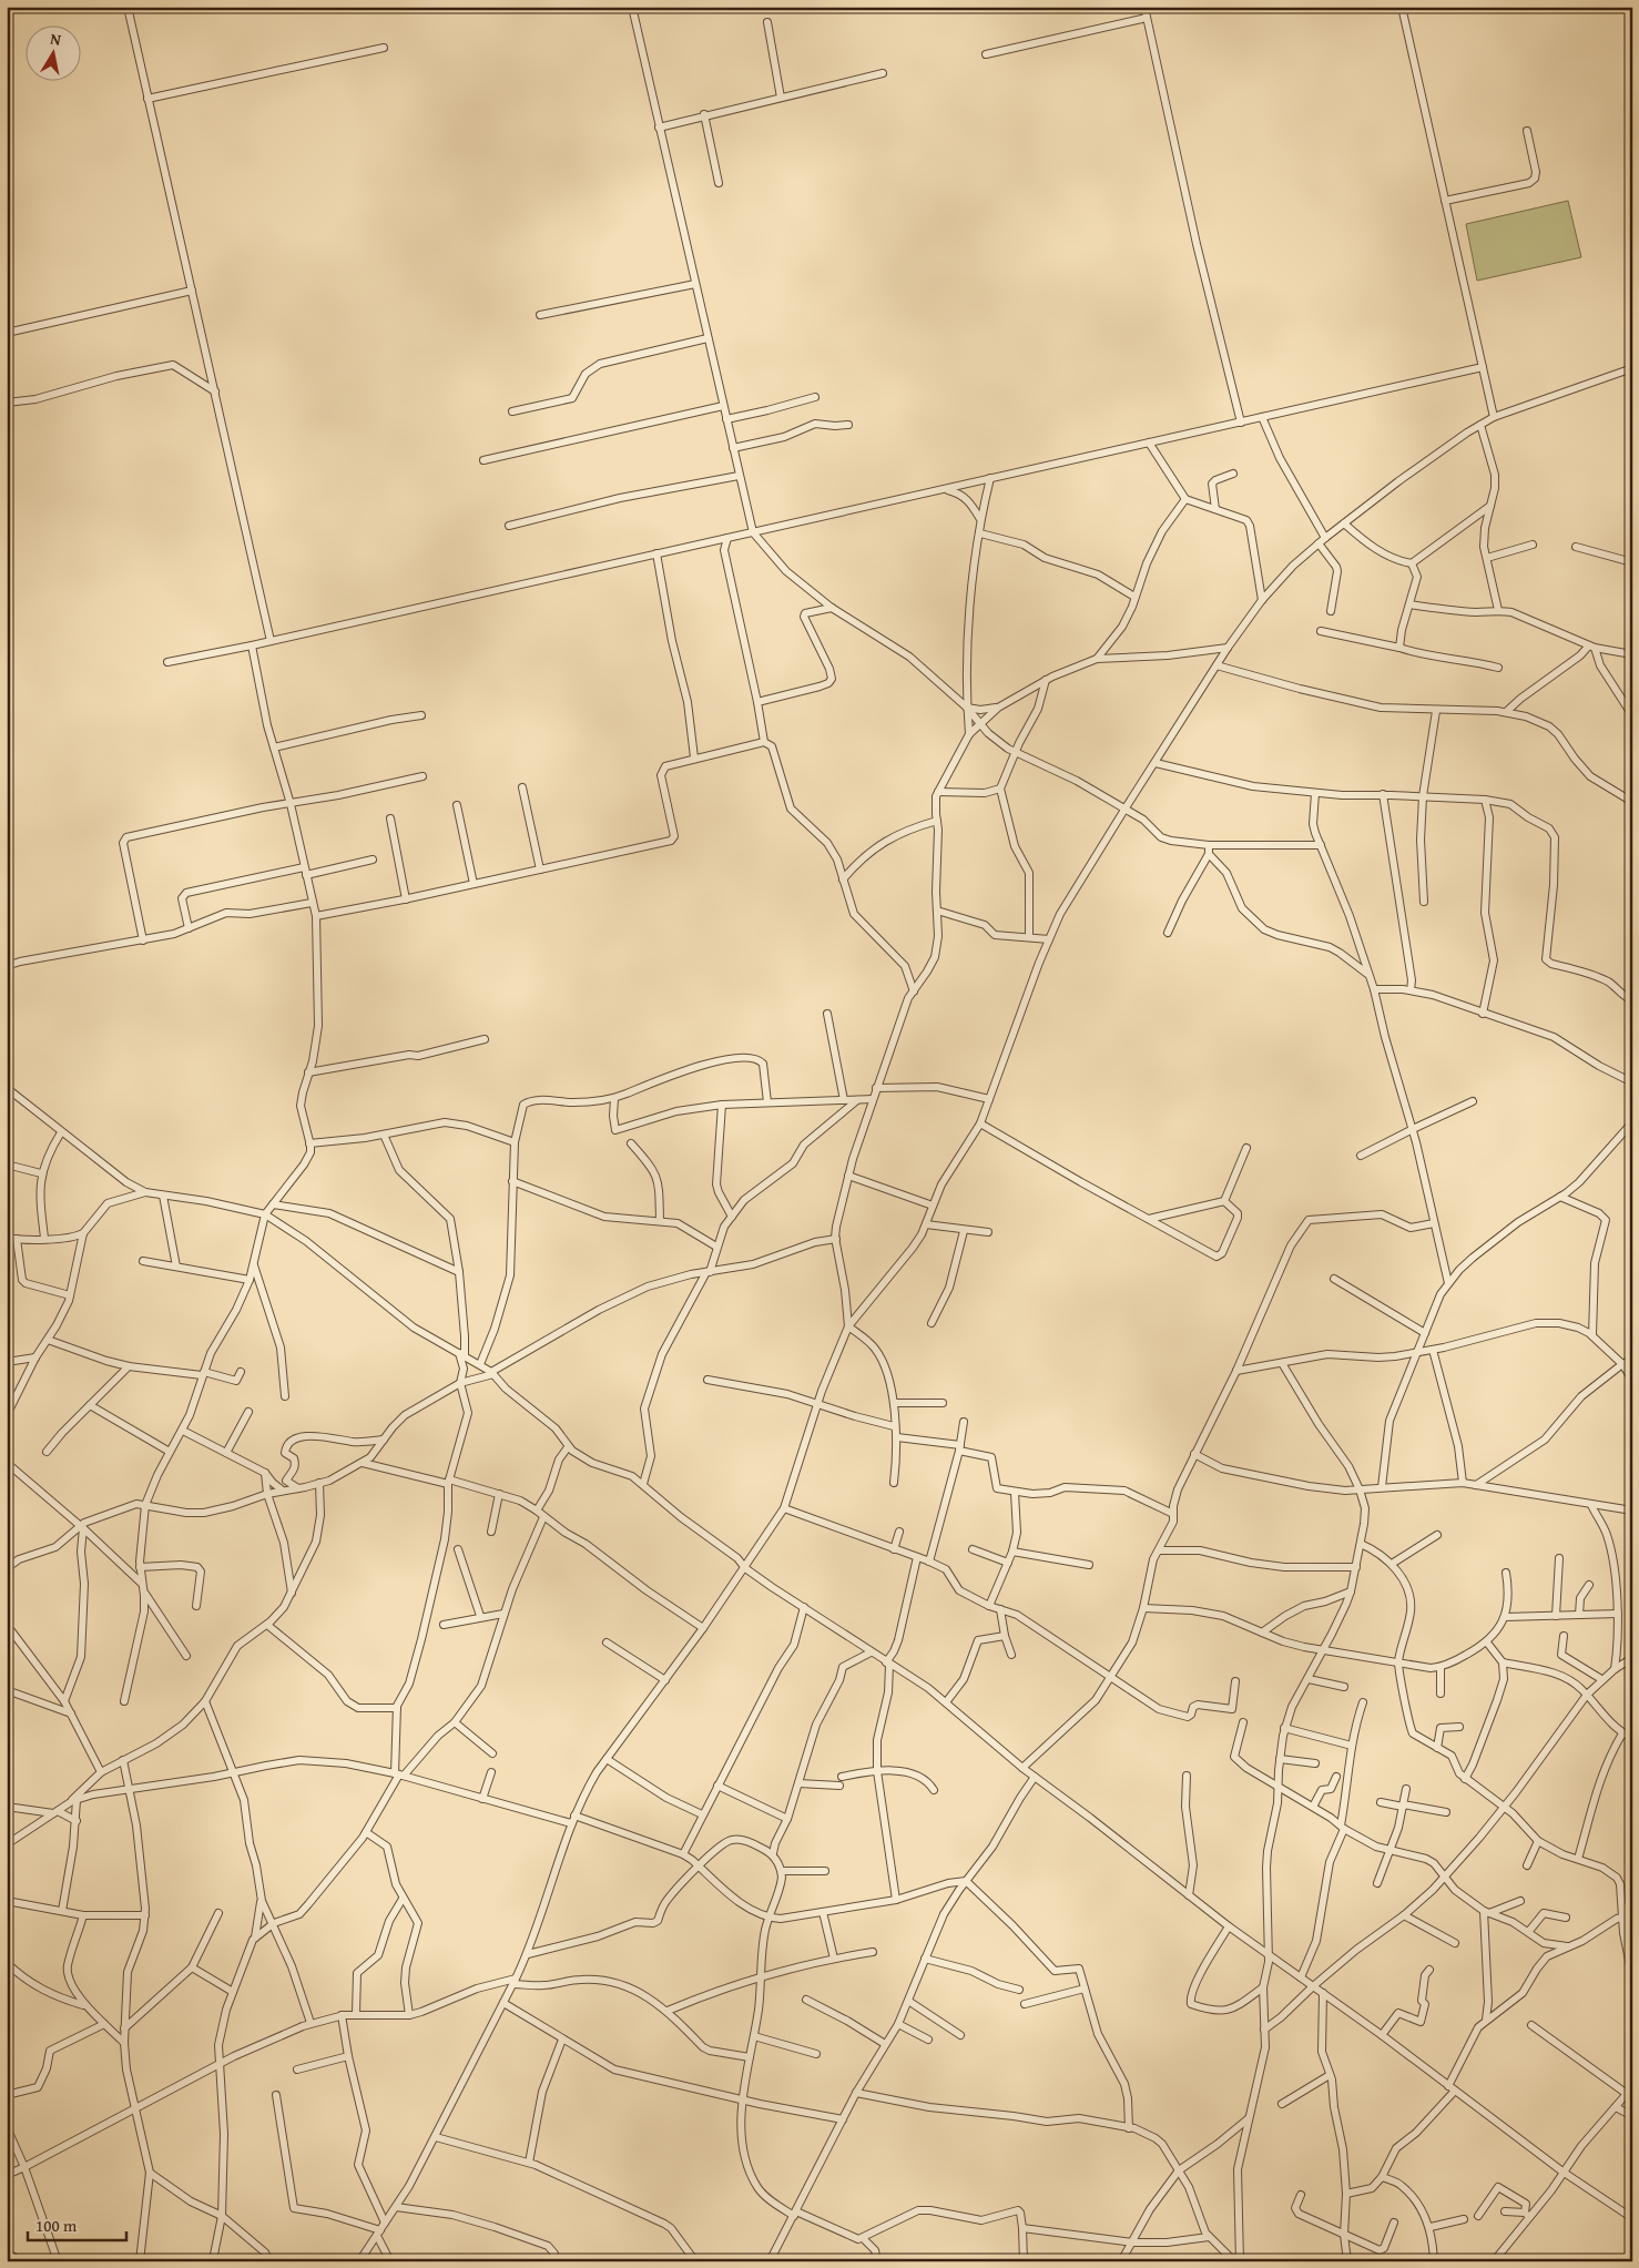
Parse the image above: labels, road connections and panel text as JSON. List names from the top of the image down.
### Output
{
  "scale_bar": "100 m",
  "north": "top"
}
